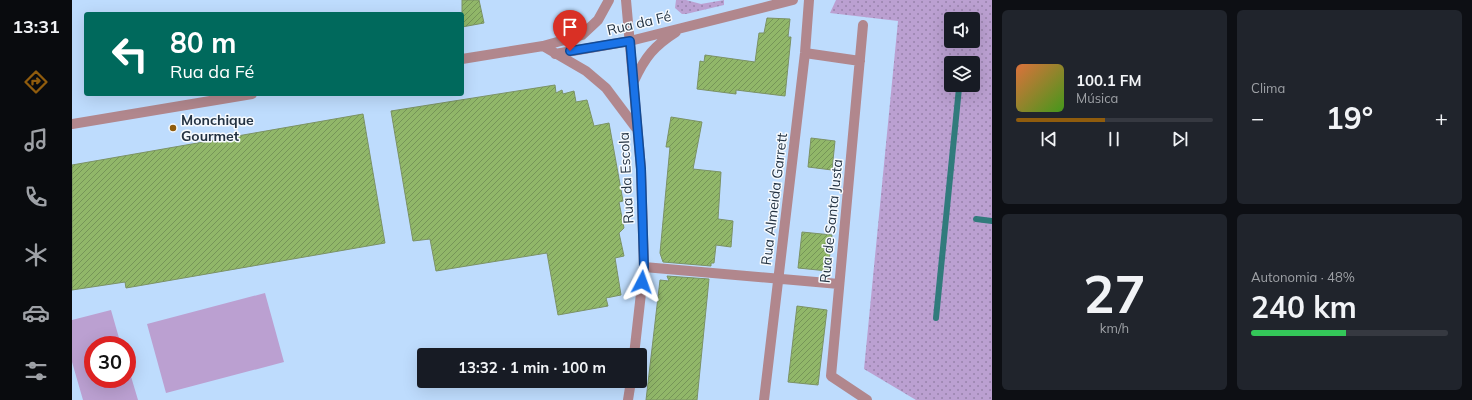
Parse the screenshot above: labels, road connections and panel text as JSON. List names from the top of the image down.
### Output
{
  "streets": {
    "street": [
      "Rua da Fé",
      "Rua da Escola",
      "Rua Almeida Garrett",
      "Rua de Santa Justa"
    ]
  },
  "crossings": [
    ["Rua da Fé", "Rua da Escola"]
  ],
  "places": ["Monchique Gourmet"],
  "page": {
    "tabs": "13:31",
    "tile": [
      "Clima",
      ["27", "km/h"],
      ["Autonomia · 48%", "240 km"]
    ],
    "turn": ["80 m", "Rua da Fé"],
    "song": ["100.1 FM", "Música"],
    "heat": ["−", "19°", "+"],
    "limit": "30",
    "trip": "13:32 · 1 min · 100 m"
  }
}
